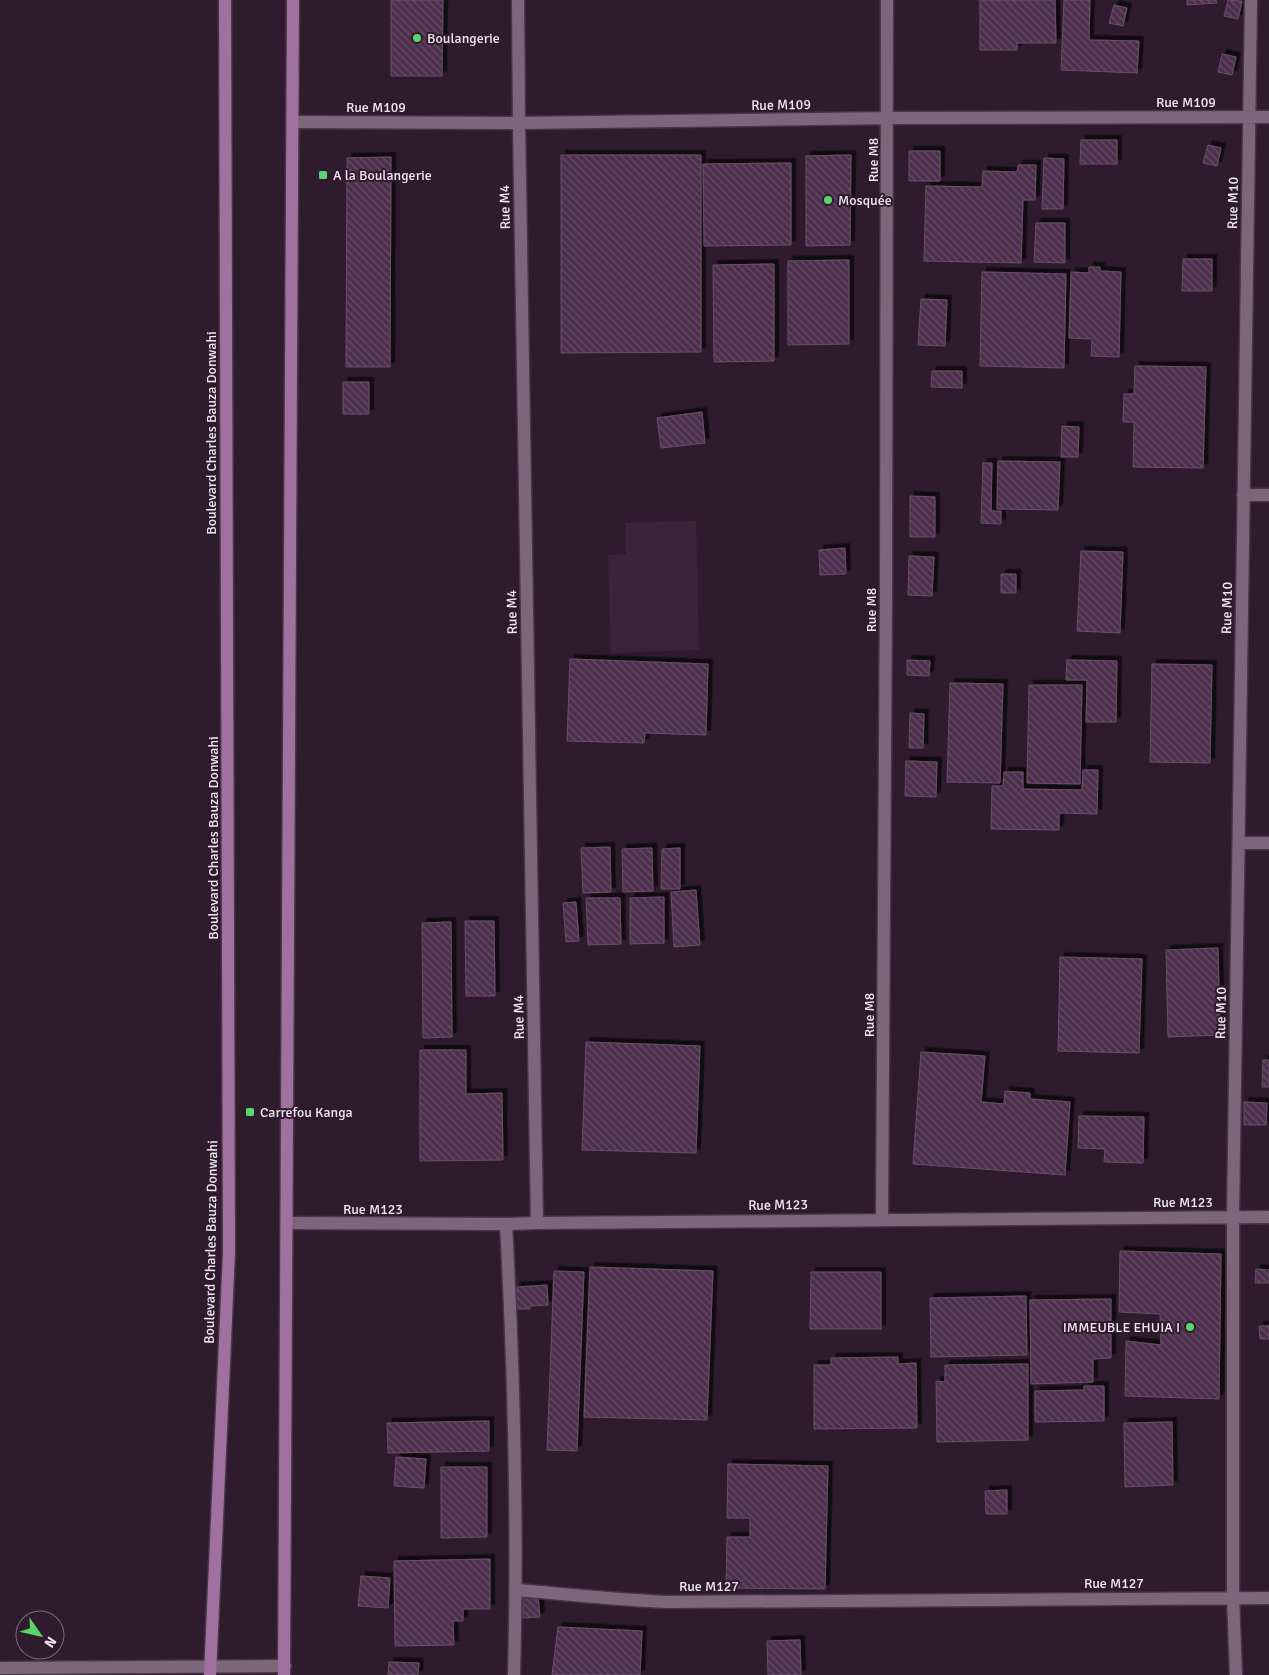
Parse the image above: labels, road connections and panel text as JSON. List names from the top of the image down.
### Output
{
  "streets": {
    "main road": ["Boulevard Charles Bauza Donwahi"],
    "street": [
      "Rue M109",
      "Rue M8",
      "Rue M10",
      "Rue M4",
      "Rue M123",
      "Rue M127"
    ]
  },
  "crossings": [
    ["Rue M109", "Rue M8"],
    ["Rue M109", "Rue M10"],
    ["Rue M109", "Rue M4"],
    ["Rue M8", "Rue M123"],
    ["Rue M10", "Rue M123"],
    ["Rue M10", "Rue M127"],
    ["Rue M4", "Rue M123"]
  ],
  "places": {
    "other": ["Boulangerie", "Mosquée", "IMMEUBLE EHUIA I"],
    "transit": ["A la Boulangerie", "Carrefou Kanga"]
  },
  "north": "bottom right"
}
